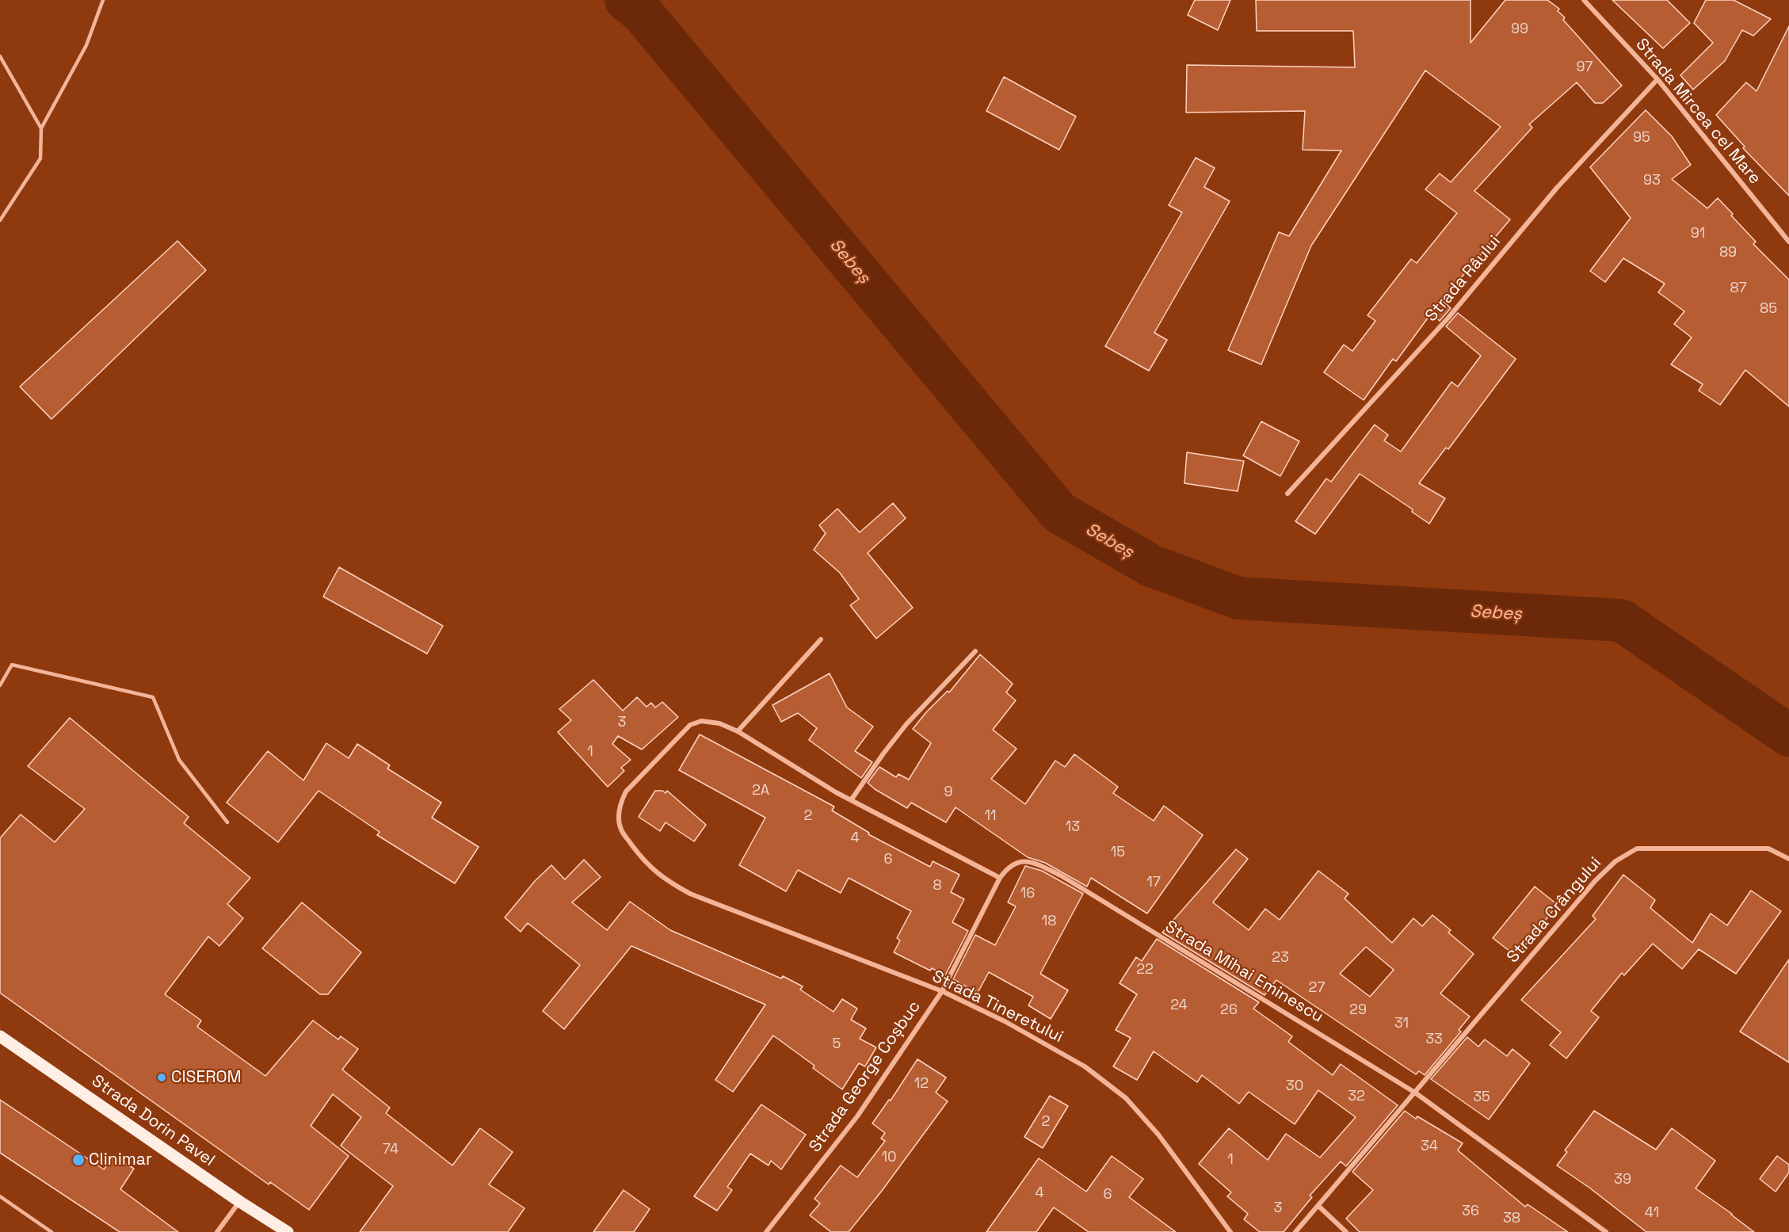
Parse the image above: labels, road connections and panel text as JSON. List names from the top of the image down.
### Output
{
  "streets": {
    "main road": ["Strada Dorin Pavel"],
    "street": [
      "Strada Mircea cel Mare",
      "Strada Râului",
      "Strada Crângului",
      "Strada Mihai Eminescu",
      "Strada Tineretului",
      "Strada George Coșbuc"
    ]
  },
  "crossings": [
    ["Strada Mircea cel Mare", "Strada Râului"],
    ["Strada Crângului", "Strada Mihai Eminescu"],
    ["Strada Mihai Eminescu", "Strada George Coșbuc"],
    ["Strada Tineretului", "Strada George Coșbuc"]
  ],
  "water": ["Sebeș"],
  "places": ["CISEROM", "Clinimar"],
  "house_numbers": [
    "99",
    "97",
    "95",
    "93",
    "91",
    "89",
    "87",
    "85",
    "3",
    "1",
    "2A",
    "9",
    "2",
    "11",
    "13",
    "4",
    "15",
    "6",
    "17",
    "8",
    "16",
    "18",
    "23",
    "22",
    "27",
    "24",
    "26",
    "29",
    "31",
    "33",
    "5",
    "12",
    "30",
    "32",
    "35",
    "2",
    "34",
    "74",
    "10",
    "1",
    "39",
    "4",
    "6",
    "3",
    "36",
    "41",
    "38"
  ]
}
